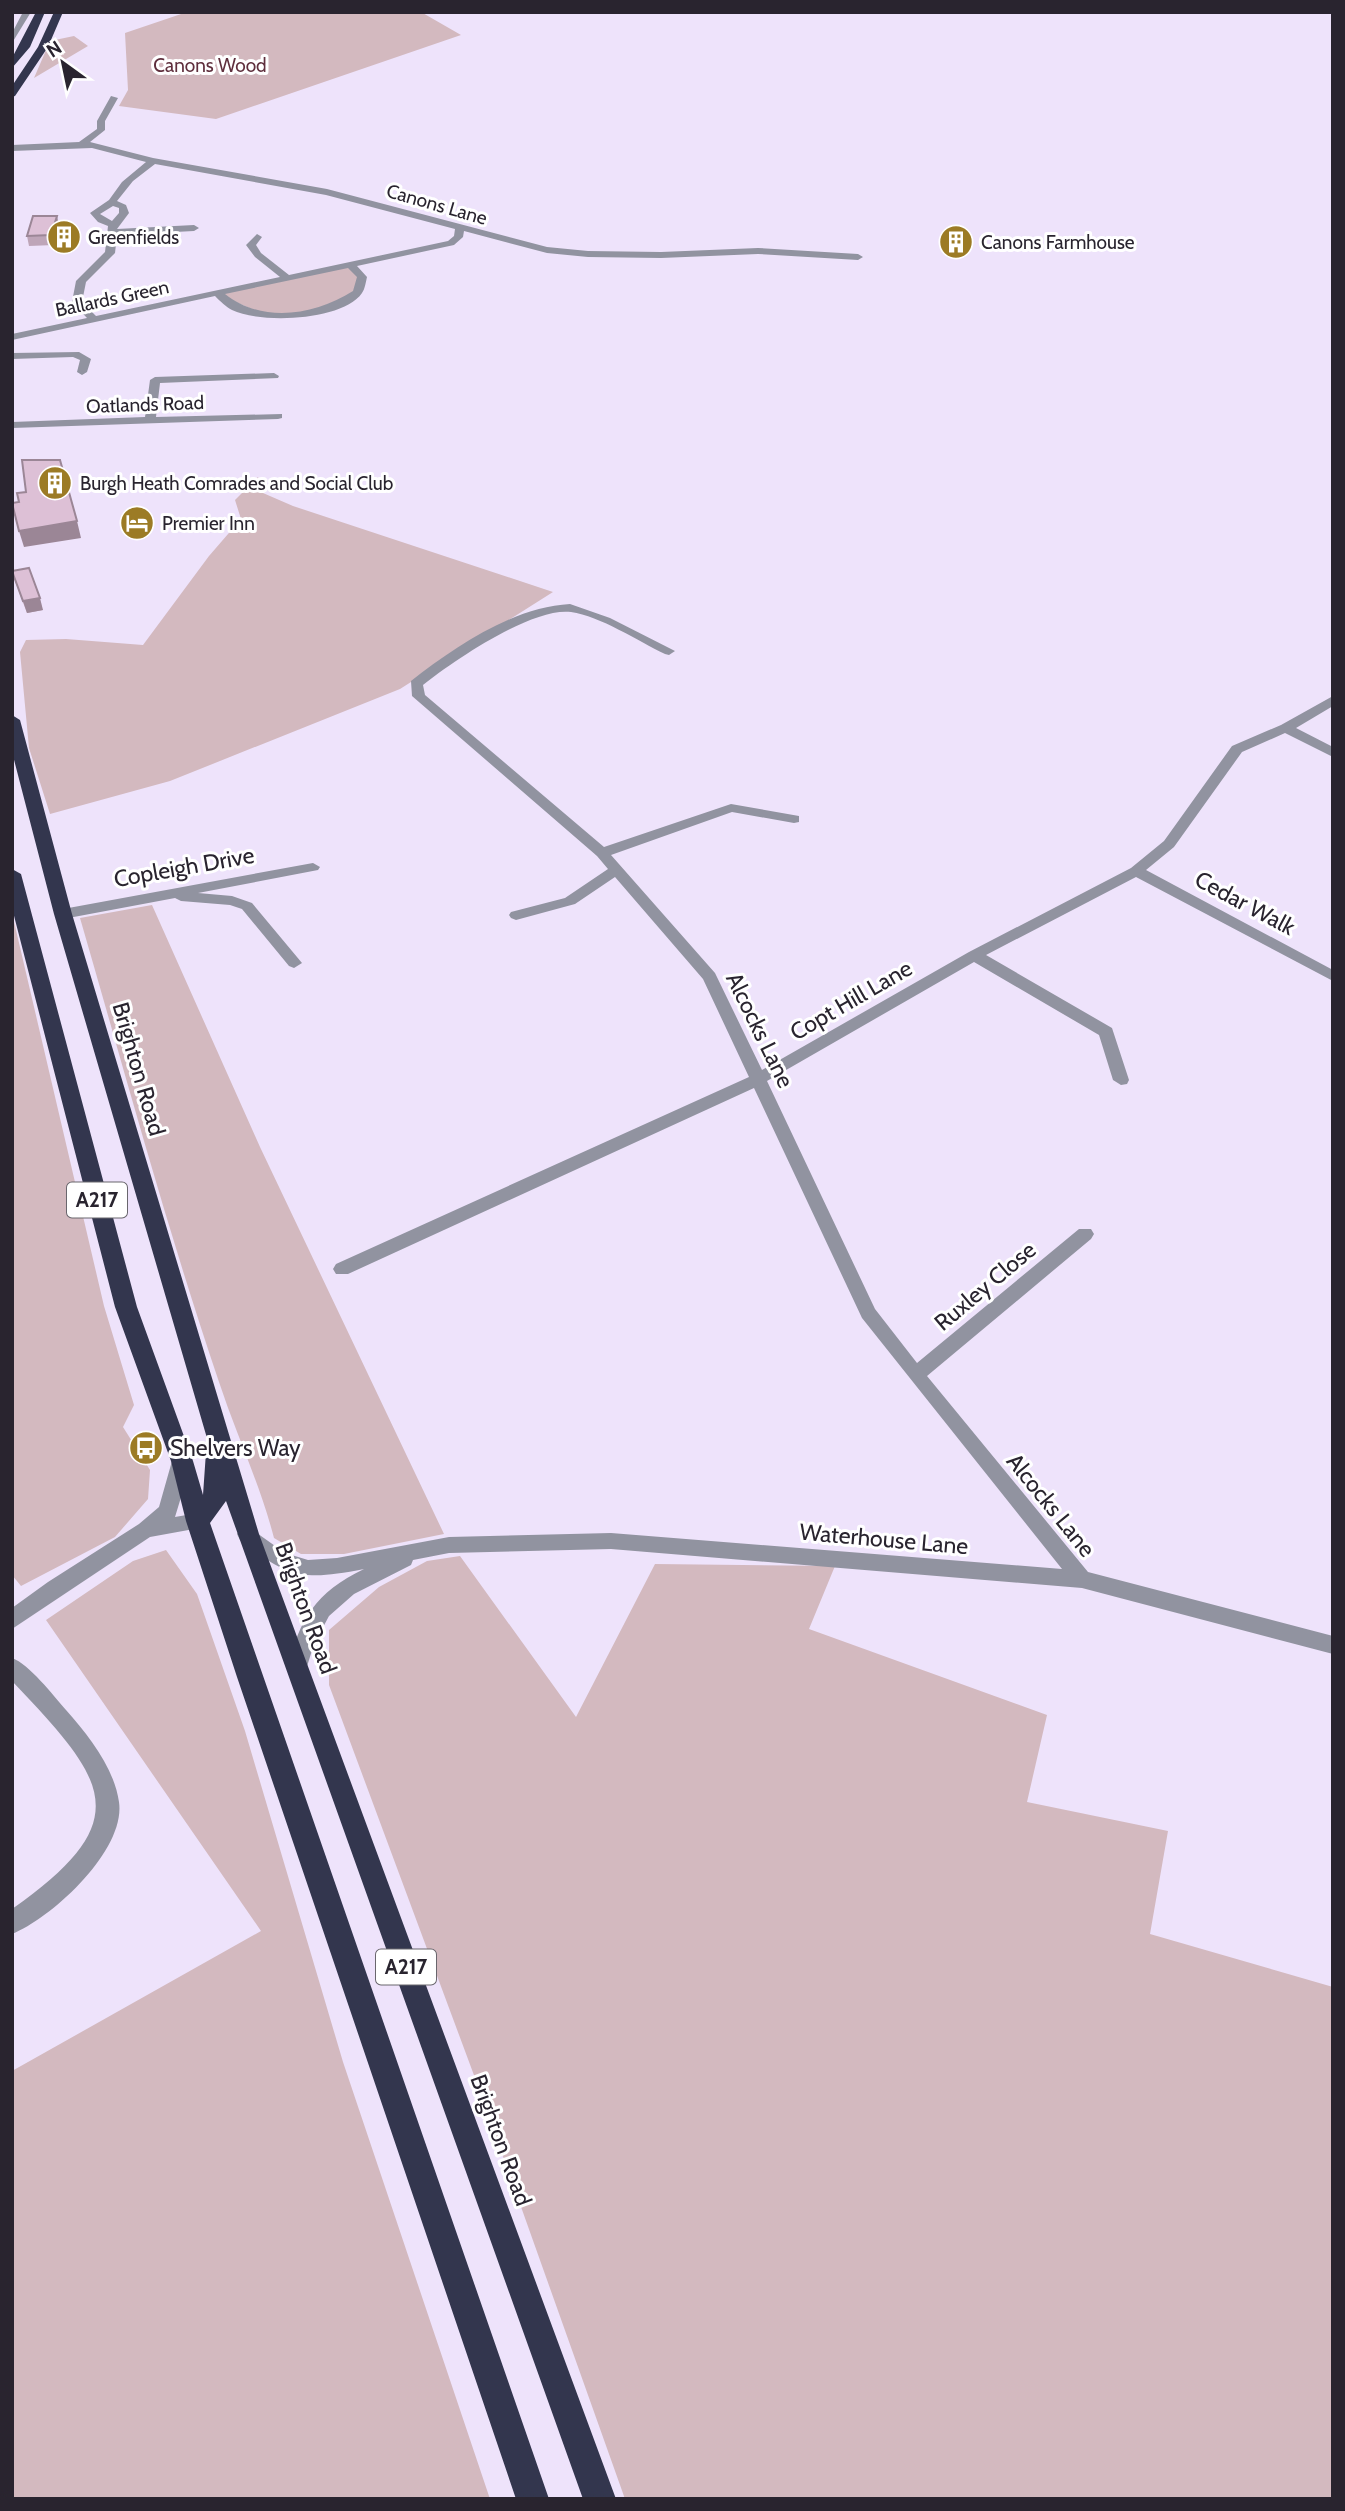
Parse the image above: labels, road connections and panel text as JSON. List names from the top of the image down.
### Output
{
  "streets": {
    "highway": ["Brighton Road", "A217"],
    "street": [
      "Canons Lane",
      "Ballards Green",
      "Oatlands Road",
      "Copleigh Drive",
      "Cedar Walk",
      "Copt Hill Lane",
      "Alcocks Lane",
      "Ruxley Close",
      "Waterhouse Lane"
    ]
  },
  "crossings": [
    ["Canons Lane", "Ballards Green"],
    ["Copleigh Drive", "Brighton Road"],
    ["Cedar Walk", "Copt Hill Lane"],
    ["Copt Hill Lane", "Alcocks Lane"],
    ["Alcocks Lane", "Ruxley Close"],
    ["Alcocks Lane", "Waterhouse Lane"],
    ["Brighton Road", "Waterhouse Lane"]
  ],
  "parks": ["Canons Wood"],
  "places": {
    "building": ["Greenfields", "Canons Farmhouse", "Burgh Heath Comrades and Social Club"],
    "hotel": ["Premier Inn"],
    "bus stop": ["Shelvers Way"]
  },
  "north": "top left"
}
